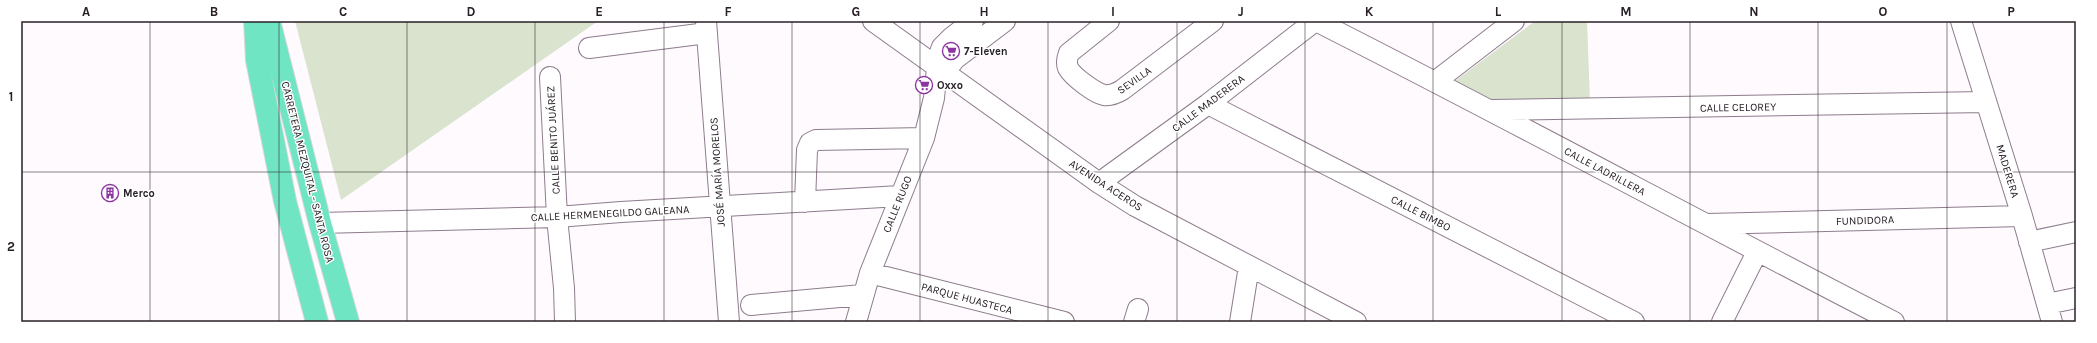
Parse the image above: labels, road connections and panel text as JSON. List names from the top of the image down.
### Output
{
  "streets": {
    "main road": ["CARRETERA MEZQUITAL - SANTA ROSA"],
    "street": [
      "SEVILLA",
      "CALLE MADERERA",
      "CALLE CELOREY",
      "CALLE BENITO JUÁREZ",
      "CALLE LADRILLERA",
      "MADERERA",
      "JOSÉ MARÍA MORELOS",
      "AVENIDA ACEROS",
      "CALLE RUGO",
      "CALLE HERMENEGILDO GALEANA",
      "CALLE BIMBO",
      "FUNDIDORA",
      "PARQUE HUASTECA"
    ]
  },
  "crossings": [
    ["CALLE MADERERA", "CALLE LADRILLERA"],
    ["CALLE MADERERA", "AVENIDA ACEROS"],
    ["CALLE MADERERA", "CALLE BIMBO"],
    ["CALLE CELOREY", "CALLE LADRILLERA"],
    ["CALLE CELOREY", "MADERERA"],
    ["CALLE BENITO JUÁREZ", "CALLE HERMENEGILDO GALEANA"],
    ["CALLE LADRILLERA", "FUNDIDORA"],
    ["MADERERA", "FUNDIDORA"],
    ["CARRETERA MEZQUITAL - SANTA ROSA", "CALLE HERMENEGILDO GALEANA"],
    ["JOSÉ MARÍA MORELOS", "CALLE HERMENEGILDO GALEANA"],
    ["AVENIDA ACEROS", "CALLE RUGO"],
    ["CALLE RUGO", "CALLE HERMENEGILDO GALEANA"],
    ["CALLE RUGO", "PARQUE HUASTECA"]
  ],
  "places": {
    "supermarket": ["7-Eleven", "Oxxo"],
    "building": ["Merco"]
  },
  "grid": {
    "columns": [
      "A",
      "B",
      "C",
      "D",
      "E",
      "F",
      "G",
      "H",
      "I",
      "J",
      "K",
      "L",
      "M",
      "N",
      "O",
      "P"
    ],
    "rows": ["1", "2"]
  }
}
